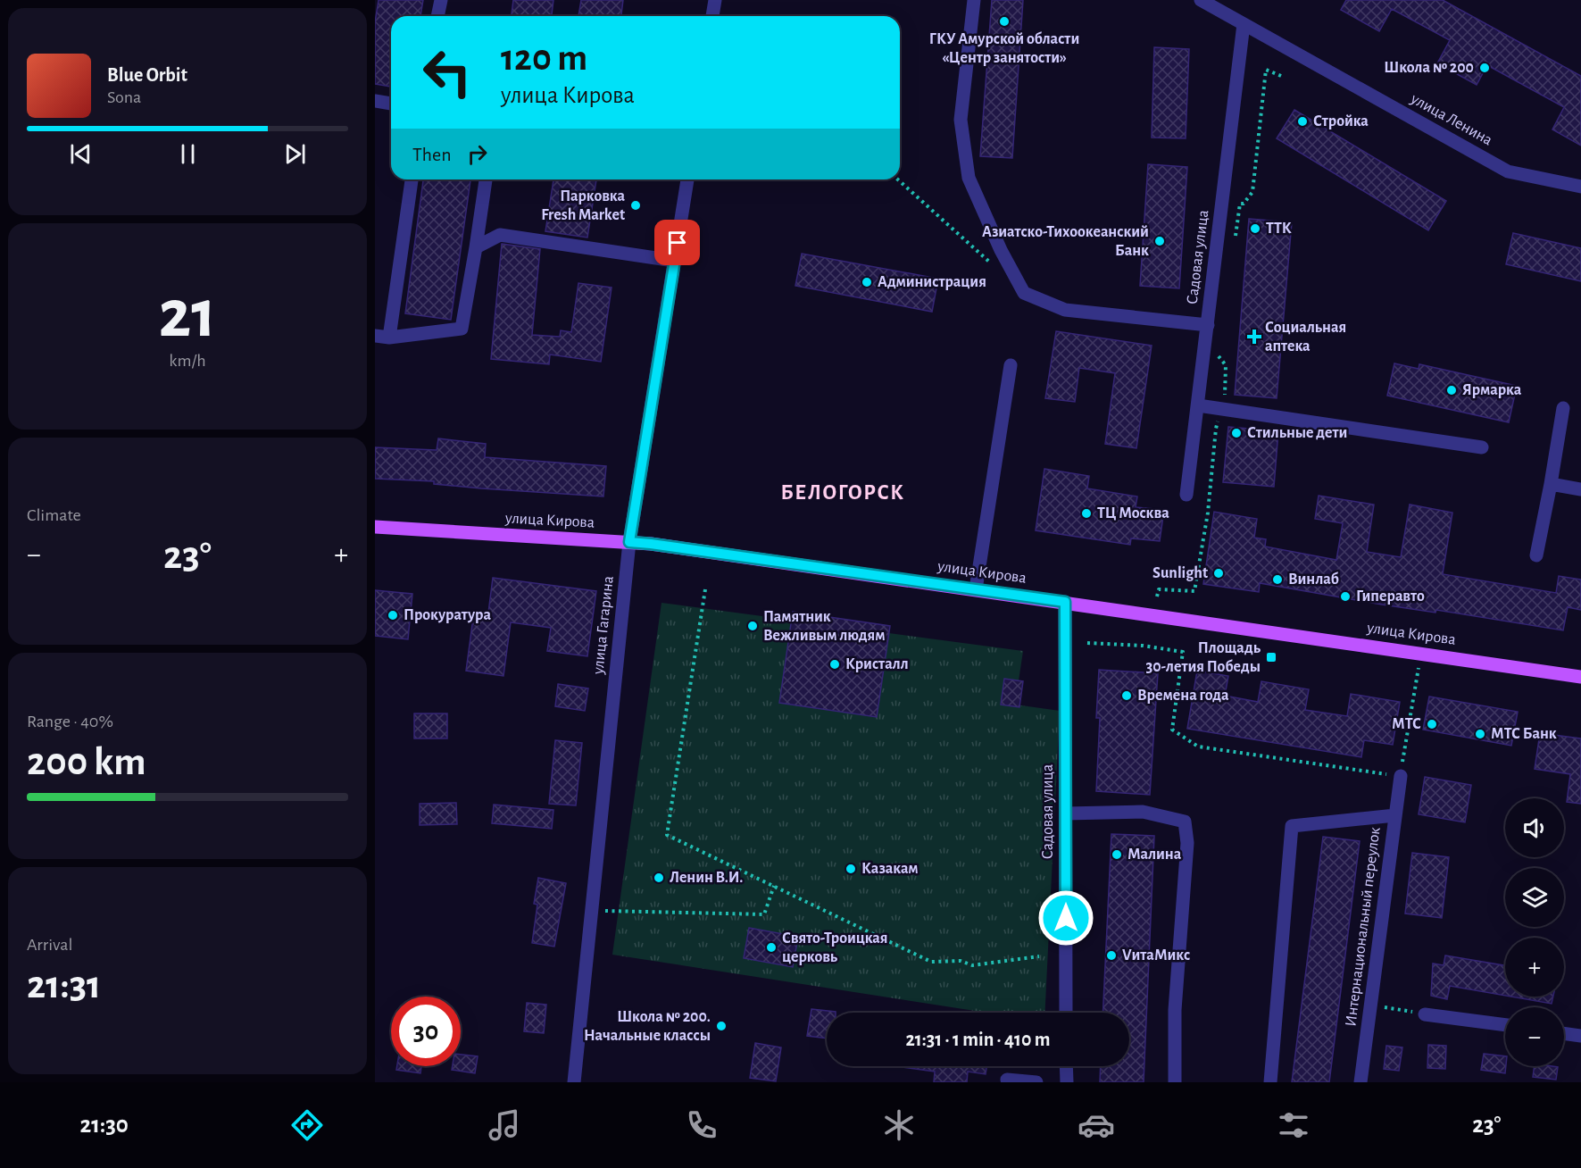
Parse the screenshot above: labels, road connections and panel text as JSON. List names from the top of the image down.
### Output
{
  "streets": {
    "main road": ["улица Кирова"],
    "street": [
      "улица Ленина",
      "Садовая улица",
      "улица Гагарина",
      "Интернациональный переулок"
    ]
  },
  "crossings": [
    ["улица Ленина", "Садовая улица"],
    ["Садовая улица", "улица Кирова"],
    ["улица Кирова", "улица Гагарина"]
  ],
  "districts": ["БЕЛОГОРСК"],
  "places": {
    "other": [
      "ГКУ Амурской области «Центр занятости»",
      "Школа № 200",
      "Стройка",
      "Парковка Fresh Market",
      "ТТК",
      "Азиатско-Тихоокеанский Банк",
      "Администрация",
      "Ярмарка",
      "Стильные дети",
      "ТЦ Москва",
      "Sunlight",
      "Винлаб",
      "Гиперавто",
      "Прокуратура",
      "Памятник Вежливым людям",
      "Кристалл",
      "Времена года",
      "МТС",
      "МТС Банк",
      "Малина",
      "Казакам",
      "Ленин В.И.",
      "Свято-Троицкая церковь",
      "VитаМикс",
      "Школа № 200. Начальные классы"
    ],
    "health": ["Социальная аптека"],
    "transit": ["Площадь 30-летия Победы"]
  },
  "page": {
    "turn": ["120 m", "улица Кирова"],
    "song": ["Blue Orbit", "Sona"],
    "then": "Then",
    "tile": [
      ["21", "km/h"],
      "Climate",
      ["Range · 40%", "200 km"],
      ["Arrival", "21:31"]
    ],
    "heat": ["−", "23°", "+"],
    "map_buttons": ["+", "−"],
    "limit": "30",
    "trip": "21:31 · 1 min · 410 m",
    "tabs": ["21:30", "23°"]
  }
}
